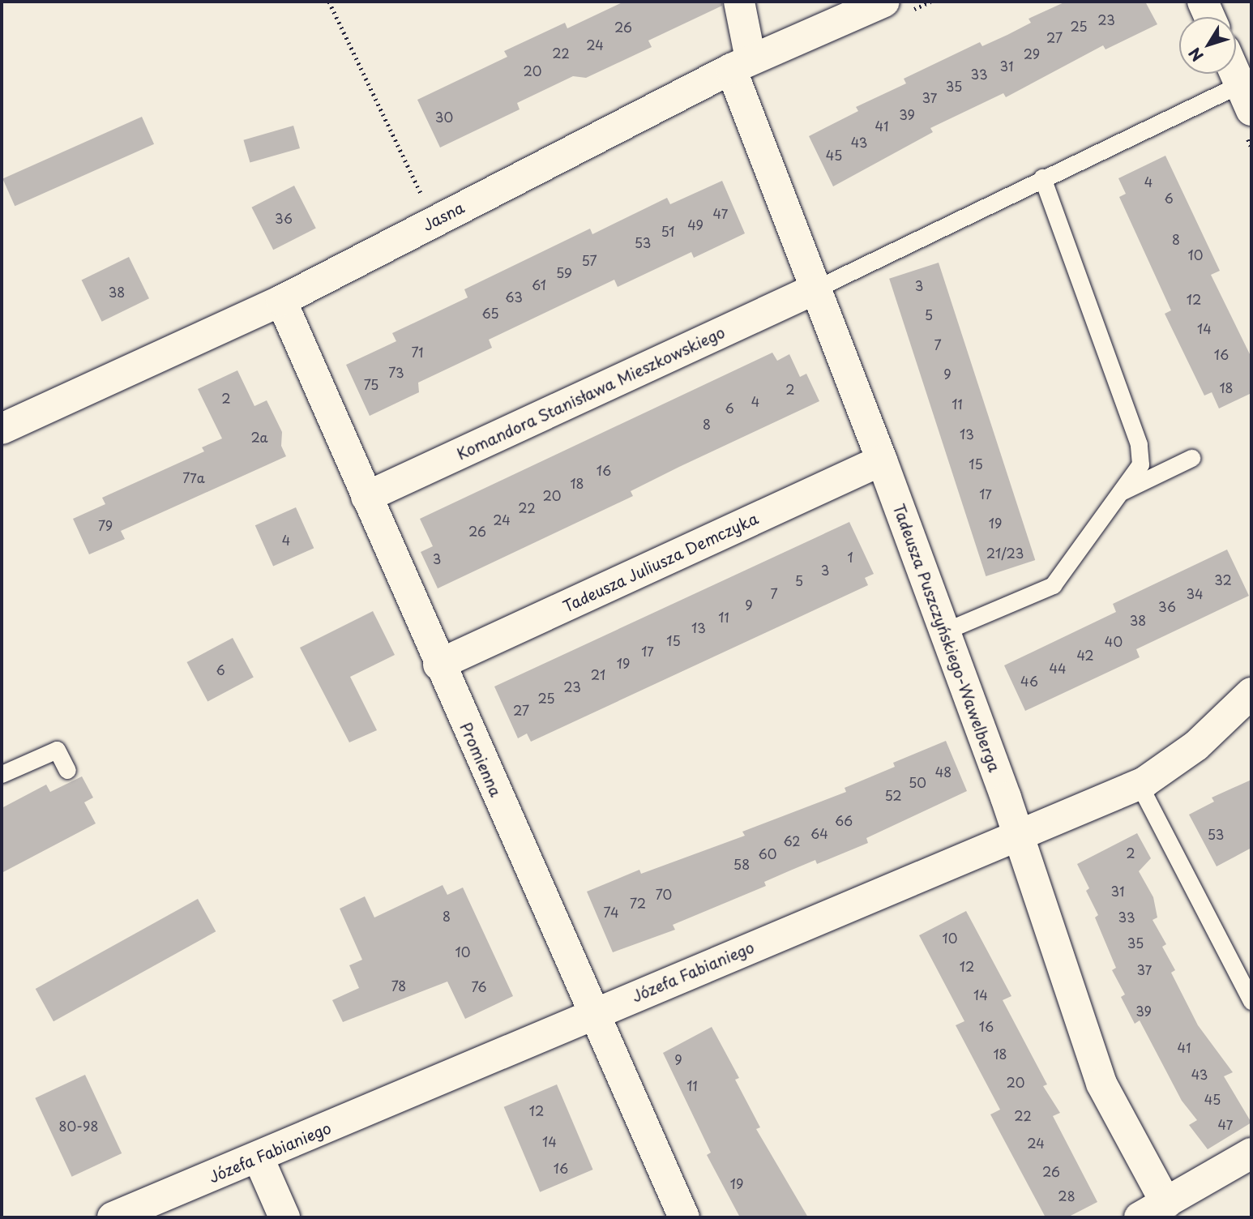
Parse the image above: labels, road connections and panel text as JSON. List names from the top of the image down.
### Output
{
  "streets": {
    "street": [
      "Jasna",
      "Komandora Stanisława Mieszkowskiego",
      "Tadeusza Juliusza Demczyka",
      "Tadeusza Puszczyńskiego-Wawelberga",
      "Promienna",
      "Józefa Fabianiego"
    ]
  },
  "crossings": [
    ["Jasna", "Tadeusza Puszczyńskiego-Wawelberga"],
    ["Jasna", "Promienna"],
    ["Komandora Stanisława Mieszkowskiego", "Tadeusza Puszczyńskiego-Wawelberga"],
    ["Komandora Stanisława Mieszkowskiego", "Promienna"],
    ["Tadeusza Juliusza Demczyka", "Tadeusza Puszczyńskiego-Wawelberga"],
    ["Tadeusza Juliusza Demczyka", "Promienna"],
    ["Tadeusza Puszczyńskiego-Wawelberga", "Józefa Fabianiego"],
    ["Promienna", "Józefa Fabianiego"]
  ],
  "house_numbers": [
    "23",
    "25",
    "26",
    "27",
    "24",
    "22",
    "29",
    "31",
    "20",
    "33",
    "35",
    "37",
    "39",
    "30",
    "41",
    "43",
    "45",
    "4",
    "6",
    "47",
    "36",
    "49",
    "51",
    "8",
    "53",
    "10",
    "57",
    "59",
    "61",
    "3",
    "38",
    "63",
    "12",
    "65",
    "5",
    "14",
    "7",
    "71",
    "16",
    "73",
    "9",
    "75",
    "18",
    "2",
    "2",
    "4",
    "11",
    "6",
    "8",
    "13",
    "2a",
    "15",
    "16",
    "77a",
    "18",
    "17",
    "20",
    "22",
    "24",
    "19",
    "79",
    "26",
    "4",
    "21/23",
    "1",
    "3",
    "3",
    "32",
    "5",
    "7",
    "34",
    "9",
    "36",
    "11",
    "38",
    "13",
    "15",
    "40",
    "17",
    "42",
    "19",
    "44",
    "6",
    "21",
    "46",
    "23",
    "25",
    "27",
    "48",
    "50",
    "52",
    "66",
    "64",
    "53",
    "62",
    "2",
    "60",
    "58",
    "31",
    "70",
    "72",
    "74",
    "8",
    "33",
    "10",
    "35",
    "10",
    "12",
    "37",
    "78",
    "76",
    "14",
    "39",
    "16",
    "41",
    "18",
    "9",
    "43",
    "20",
    "11",
    "45",
    "12",
    "22",
    "47",
    "80-98",
    "14",
    "24",
    "16",
    "26",
    "19",
    "28"
  ],
  "north": "bottom left"
}
